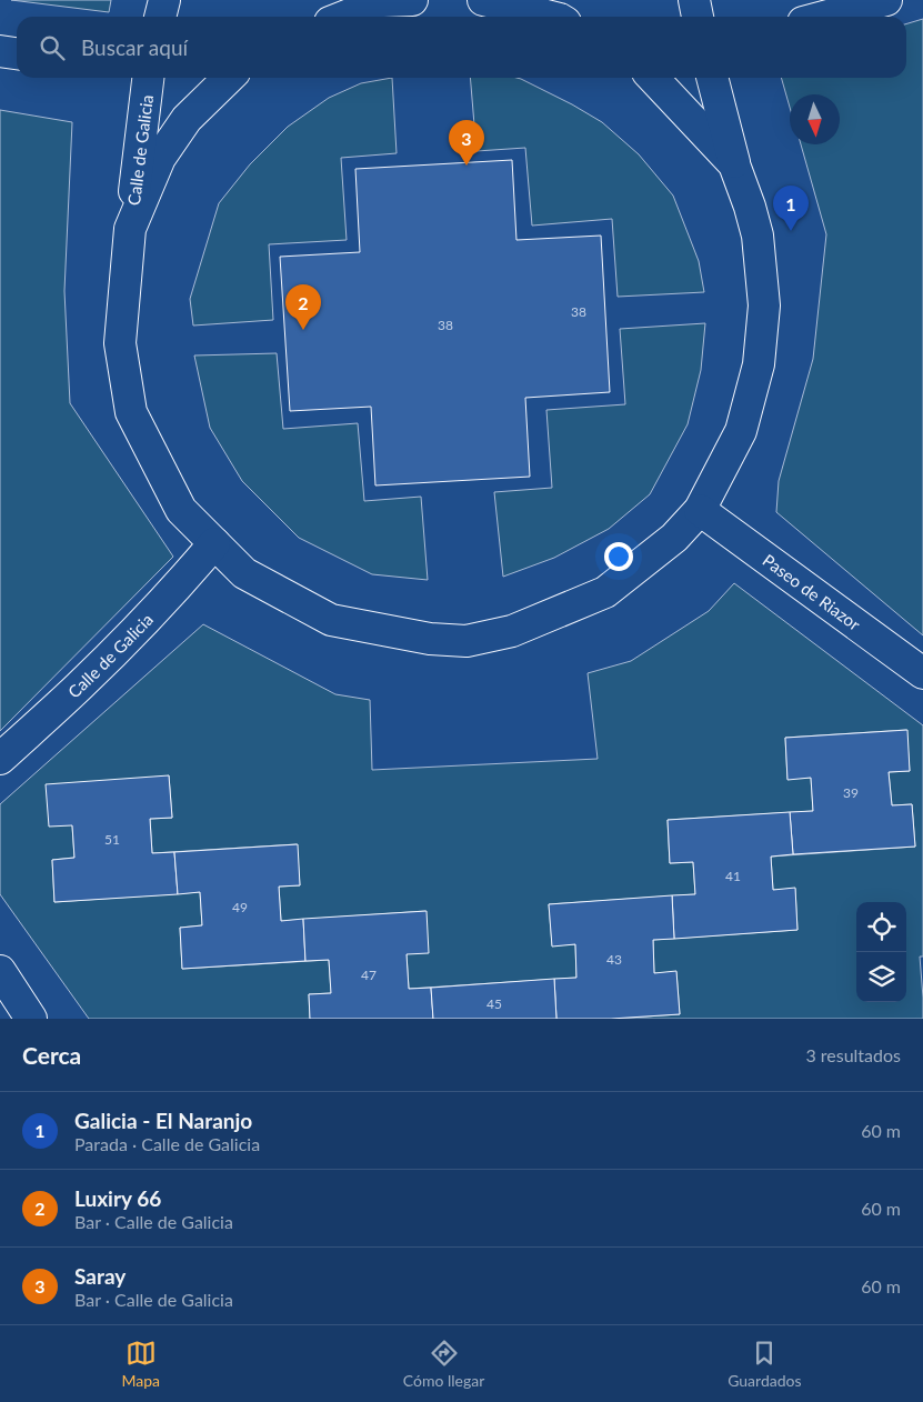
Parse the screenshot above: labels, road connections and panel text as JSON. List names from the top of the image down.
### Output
{
  "streets": {
    "street": ["Calle de Galicia", "Paseo de Riazor"]
  },
  "crossings": [
    ["Calle de Galicia", "Paseo de Riazor"]
  ],
  "house_numbers": [
    "38",
    "38",
    "39",
    "51",
    "41",
    "49",
    "43",
    "47",
    "45"
  ],
  "north": "bottom",
  "page": {
    "search": "Buscar aquí",
    "pins": ["3", "1", "2"],
    "heading": ["Cerca", "3 resultados"],
    "list": [
      {
        "mark": "1",
        "name": "Galicia - El Naranjo",
        "note": "Parada · Calle de Galicia",
        "value": "60 m"
      },
      {
        "mark": "2",
        "name": "Luxiry 66",
        "note": "Bar · Calle de Galicia",
        "value": "60 m"
      },
      {
        "mark": "3",
        "name": "Saray",
        "note": "Bar · Calle de Galicia",
        "value": "60 m"
      }
    ],
    "nav": ["Mapa", "Cómo llegar", "Guardados"]
  }
}
